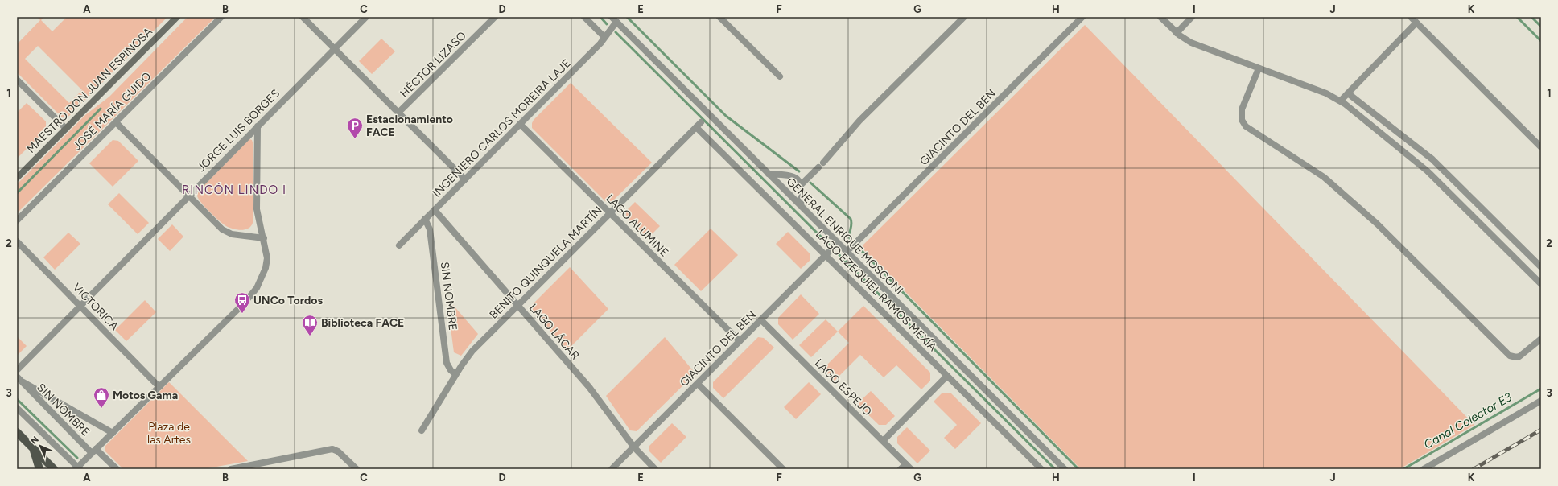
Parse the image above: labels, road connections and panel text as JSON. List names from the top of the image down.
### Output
{
  "streets": {
    "main road": ["MAESTRO DON JUAN ESPINOSA"],
    "street": [
      "HÉCTOR LIZASO",
      "JOSÉ MARÍA GUIDO",
      "GIACINTO DEL BEN",
      "INGENIERO CARLOS MOREIRA LAJE",
      "JORGE LUIS BORGES",
      "LAGO ALUMINÉ",
      "GENERAL ENRIQUE MOSCONI",
      "BENITO QUINQUELA MARTÍN",
      "LAGO EZEQUIEL RAMOS MEXÍA",
      "SIN NOMBRE",
      "VICTORICA",
      "LAGO LÁCAR",
      "LAGO ESPEJO"
    ]
  },
  "crossings": [
    ["GIACINTO DEL BEN", "LAGO ALUMINÉ"],
    ["GIACINTO DEL BEN", "GENERAL ENRIQUE MOSCONI"],
    ["GIACINTO DEL BEN", "LAGO EZEQUIEL RAMOS MEXÍA"],
    ["GIACINTO DEL BEN", "LAGO LÁCAR"],
    ["GIACINTO DEL BEN", "LAGO ESPEJO"],
    ["INGENIERO CARLOS MOREIRA LAJE", "LAGO ALUMINÉ"],
    ["INGENIERO CARLOS MOREIRA LAJE", "GENERAL ENRIQUE MOSCONI"],
    ["INGENIERO CARLOS MOREIRA LAJE", "SIN NOMBRE"],
    ["INGENIERO CARLOS MOREIRA LAJE", "LAGO LÁCAR"],
    ["JORGE LUIS BORGES", "VICTORICA"],
    ["LAGO ALUMINÉ", "BENITO QUINQUELA MARTÍN"],
    ["BENITO QUINQUELA MARTÍN", "LAGO EZEQUIEL RAMOS MEXÍA"],
    ["BENITO QUINQUELA MARTÍN", "SIN NOMBRE"],
    ["BENITO QUINQUELA MARTÍN", "LAGO LÁCAR"]
  ],
  "districts": ["RINCÓN LINDO I"],
  "water": ["Canal Colector E3"],
  "parks": ["Plaza de las Artes"],
  "places": {
    "parking": ["Estacionamiento FACE"],
    "bus stop": ["UNCo Tordos"],
    "library": ["Biblioteca FACE"],
    "shop": ["Motos Gama"]
  },
  "north": "top left",
  "grid": {
    "columns": [
      "A",
      "B",
      "C",
      "D",
      "E",
      "F",
      "G",
      "H",
      "I",
      "J",
      "K"
    ],
    "rows": ["1", "2", "3"]
  }
}
